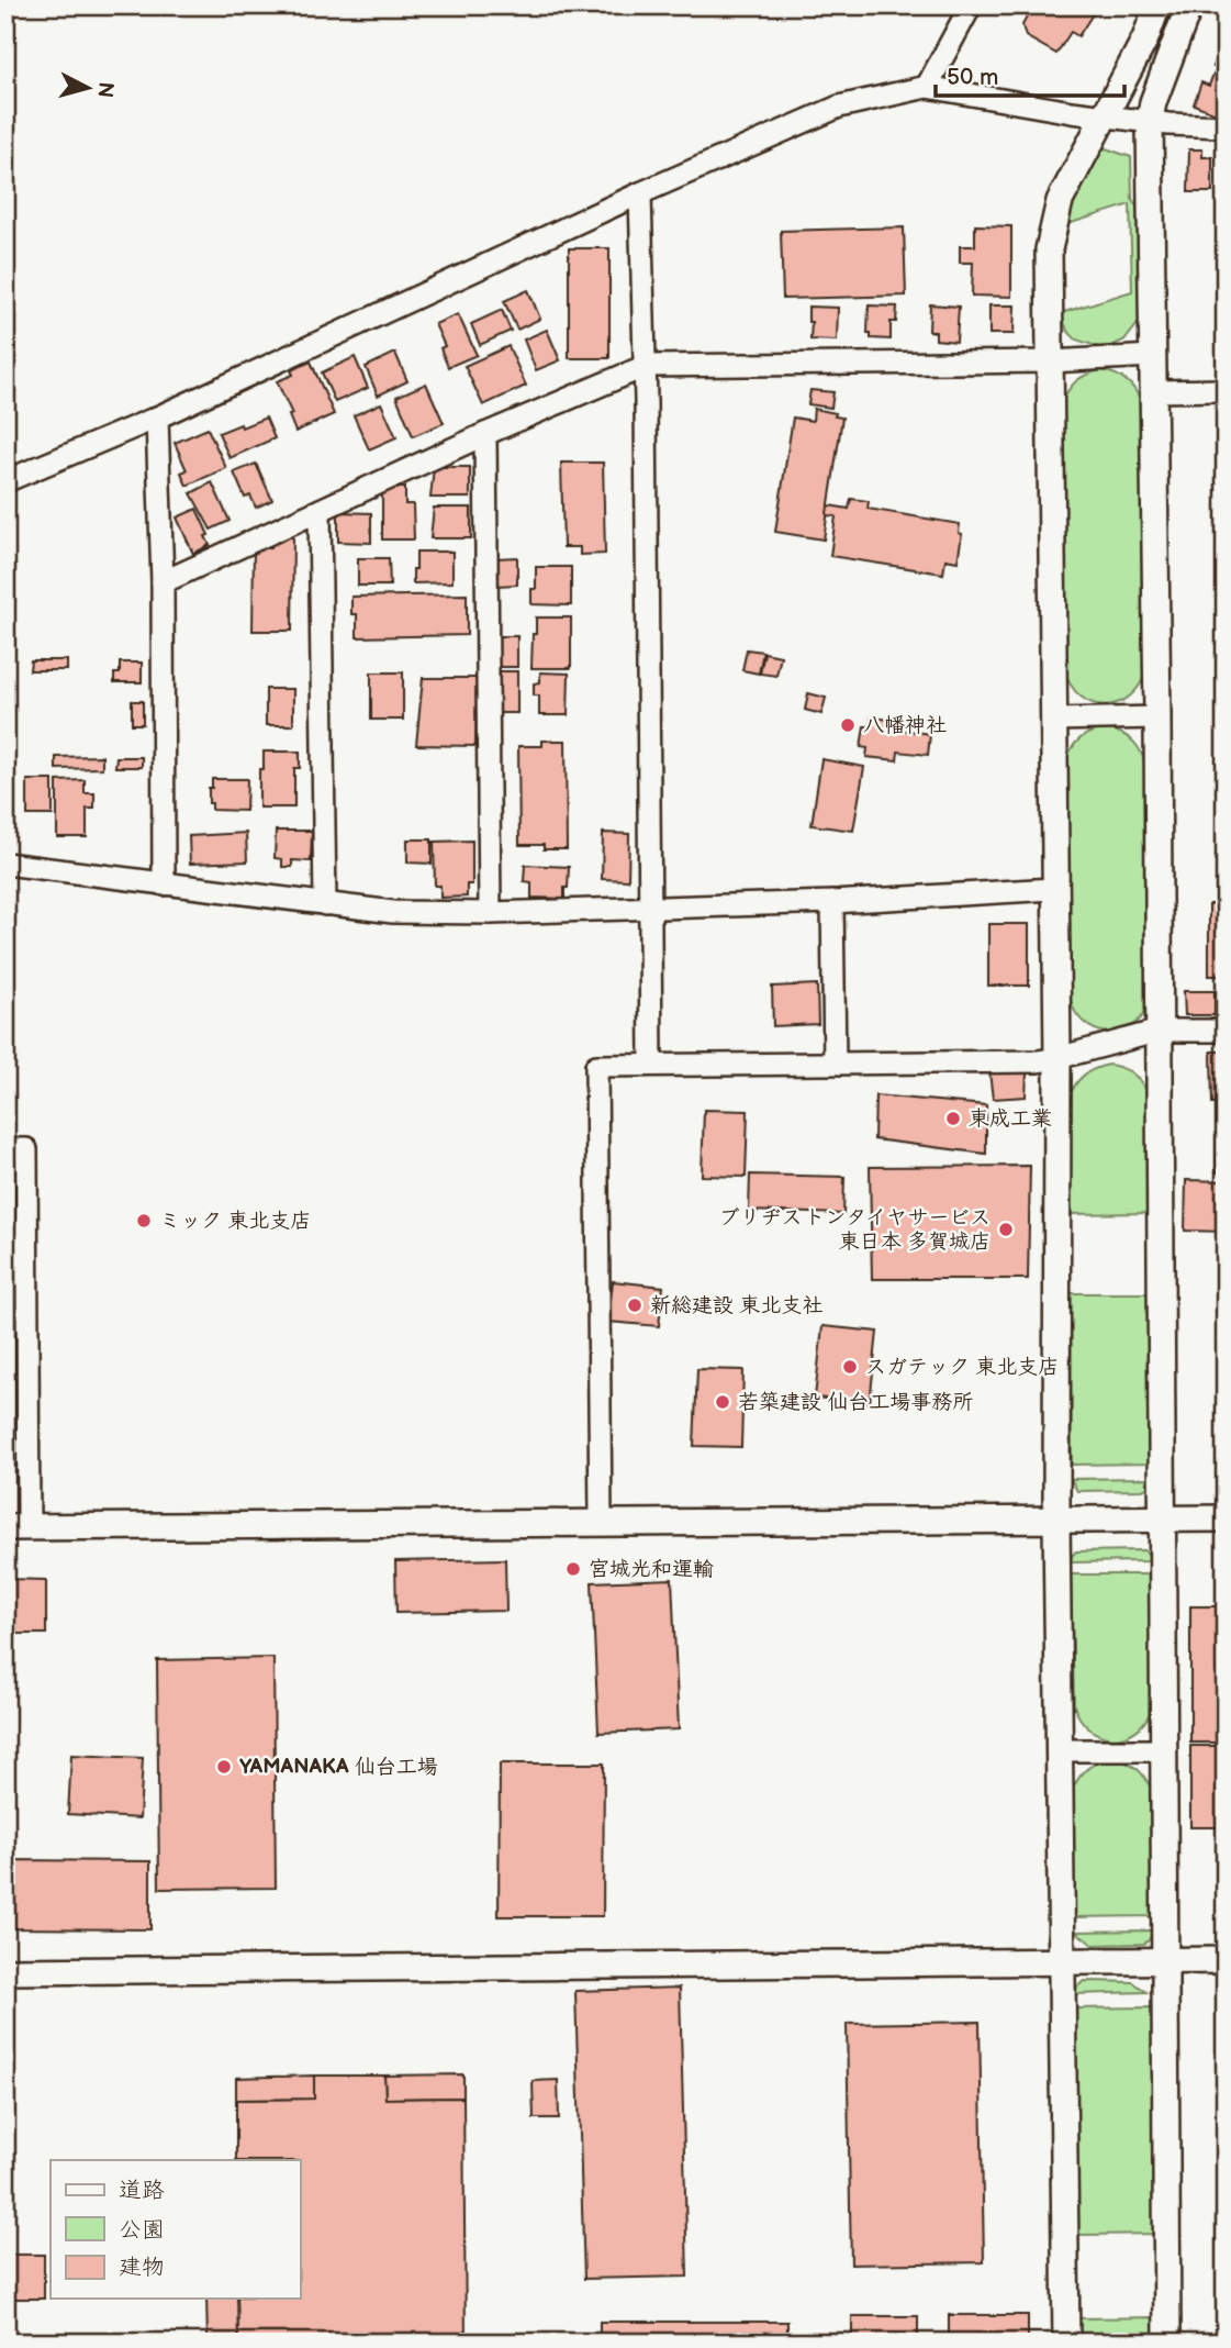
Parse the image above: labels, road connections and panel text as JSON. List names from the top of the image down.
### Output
{
  "places": [
    "八幡神社",
    "東成工業",
    "ミック 東北支店",
    "ブリヂストンタイヤサービス 東日本 多賀城店",
    "新総建設 東北支社",
    "スガテック 東北支店",
    "若築建設 仙台工場事務所",
    "宮城光和運輸",
    "YAMANAKA 仙台工場"
  ],
  "legend": ["道路", "公園", "建物"],
  "scale_bar": "50 m",
  "north": "right"
}
